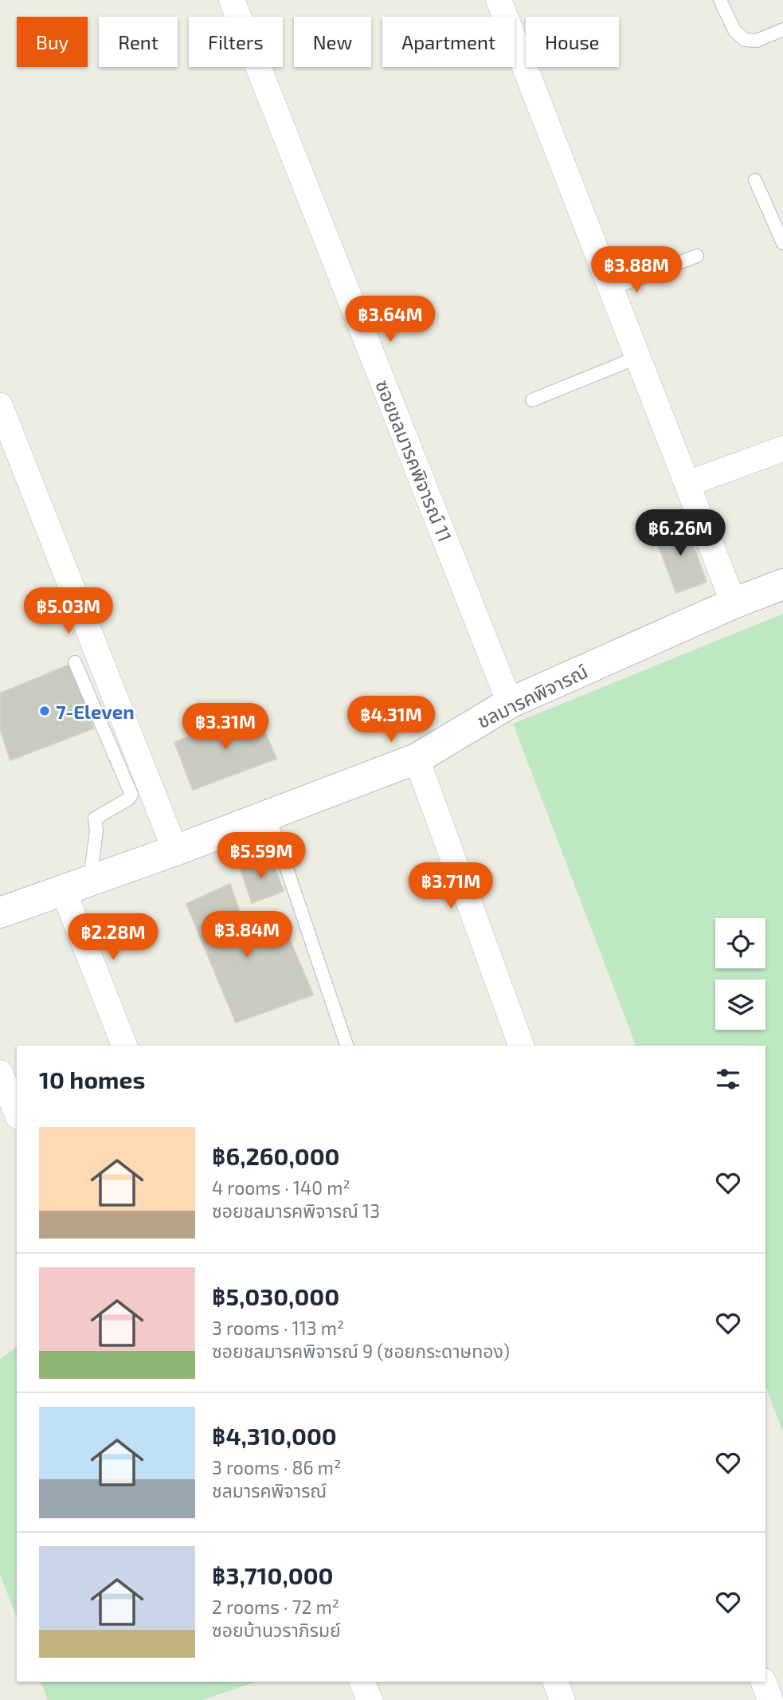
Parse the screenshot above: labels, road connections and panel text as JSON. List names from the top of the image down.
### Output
{
  "streets": {
    "street": ["ซอยชลมารคพิจารณ์ 11", "ชลมารคพิจารณ์"]
  },
  "crossings": [
    ["ซอยชลมารคพิจารณ์ 11", "ชลมารคพิจารณ์"]
  ],
  "places": ["7-Eleven"],
  "page": {
    "chip": [
      "Buy",
      "Rent",
      "Filters",
      "New",
      "Apartment",
      "House"
    ],
    "price": [
      "฿3.88M",
      "฿3.64M",
      "฿6.26M",
      "฿5.03M",
      "฿4.31M",
      "฿3.31M",
      "฿5.59M",
      "฿3.71M",
      "฿3.84M",
      "฿2.28M"
    ],
    "heading": "10 homes",
    "list": [
      {
        "name": "฿6,260,000",
        "note": "4 rooms · 140 m² · ซอยชลมารคพิจารณ์ 13"
      },
      {
        "name": "฿5,030,000",
        "note": "3 rooms · 113 m² · ซอยชลมารคพิจารณ์ 9 (ซอยกระดาษทอง)"
      },
      {
        "name": "฿4,310,000",
        "note": "3 rooms · 86 m² · ชลมารคพิจารณ์"
      },
      {
        "name": "฿3,710,000",
        "note": "2 rooms · 72 m² · ซอยบ้านวราภิรมย์"
      }
    ]
  }
}
